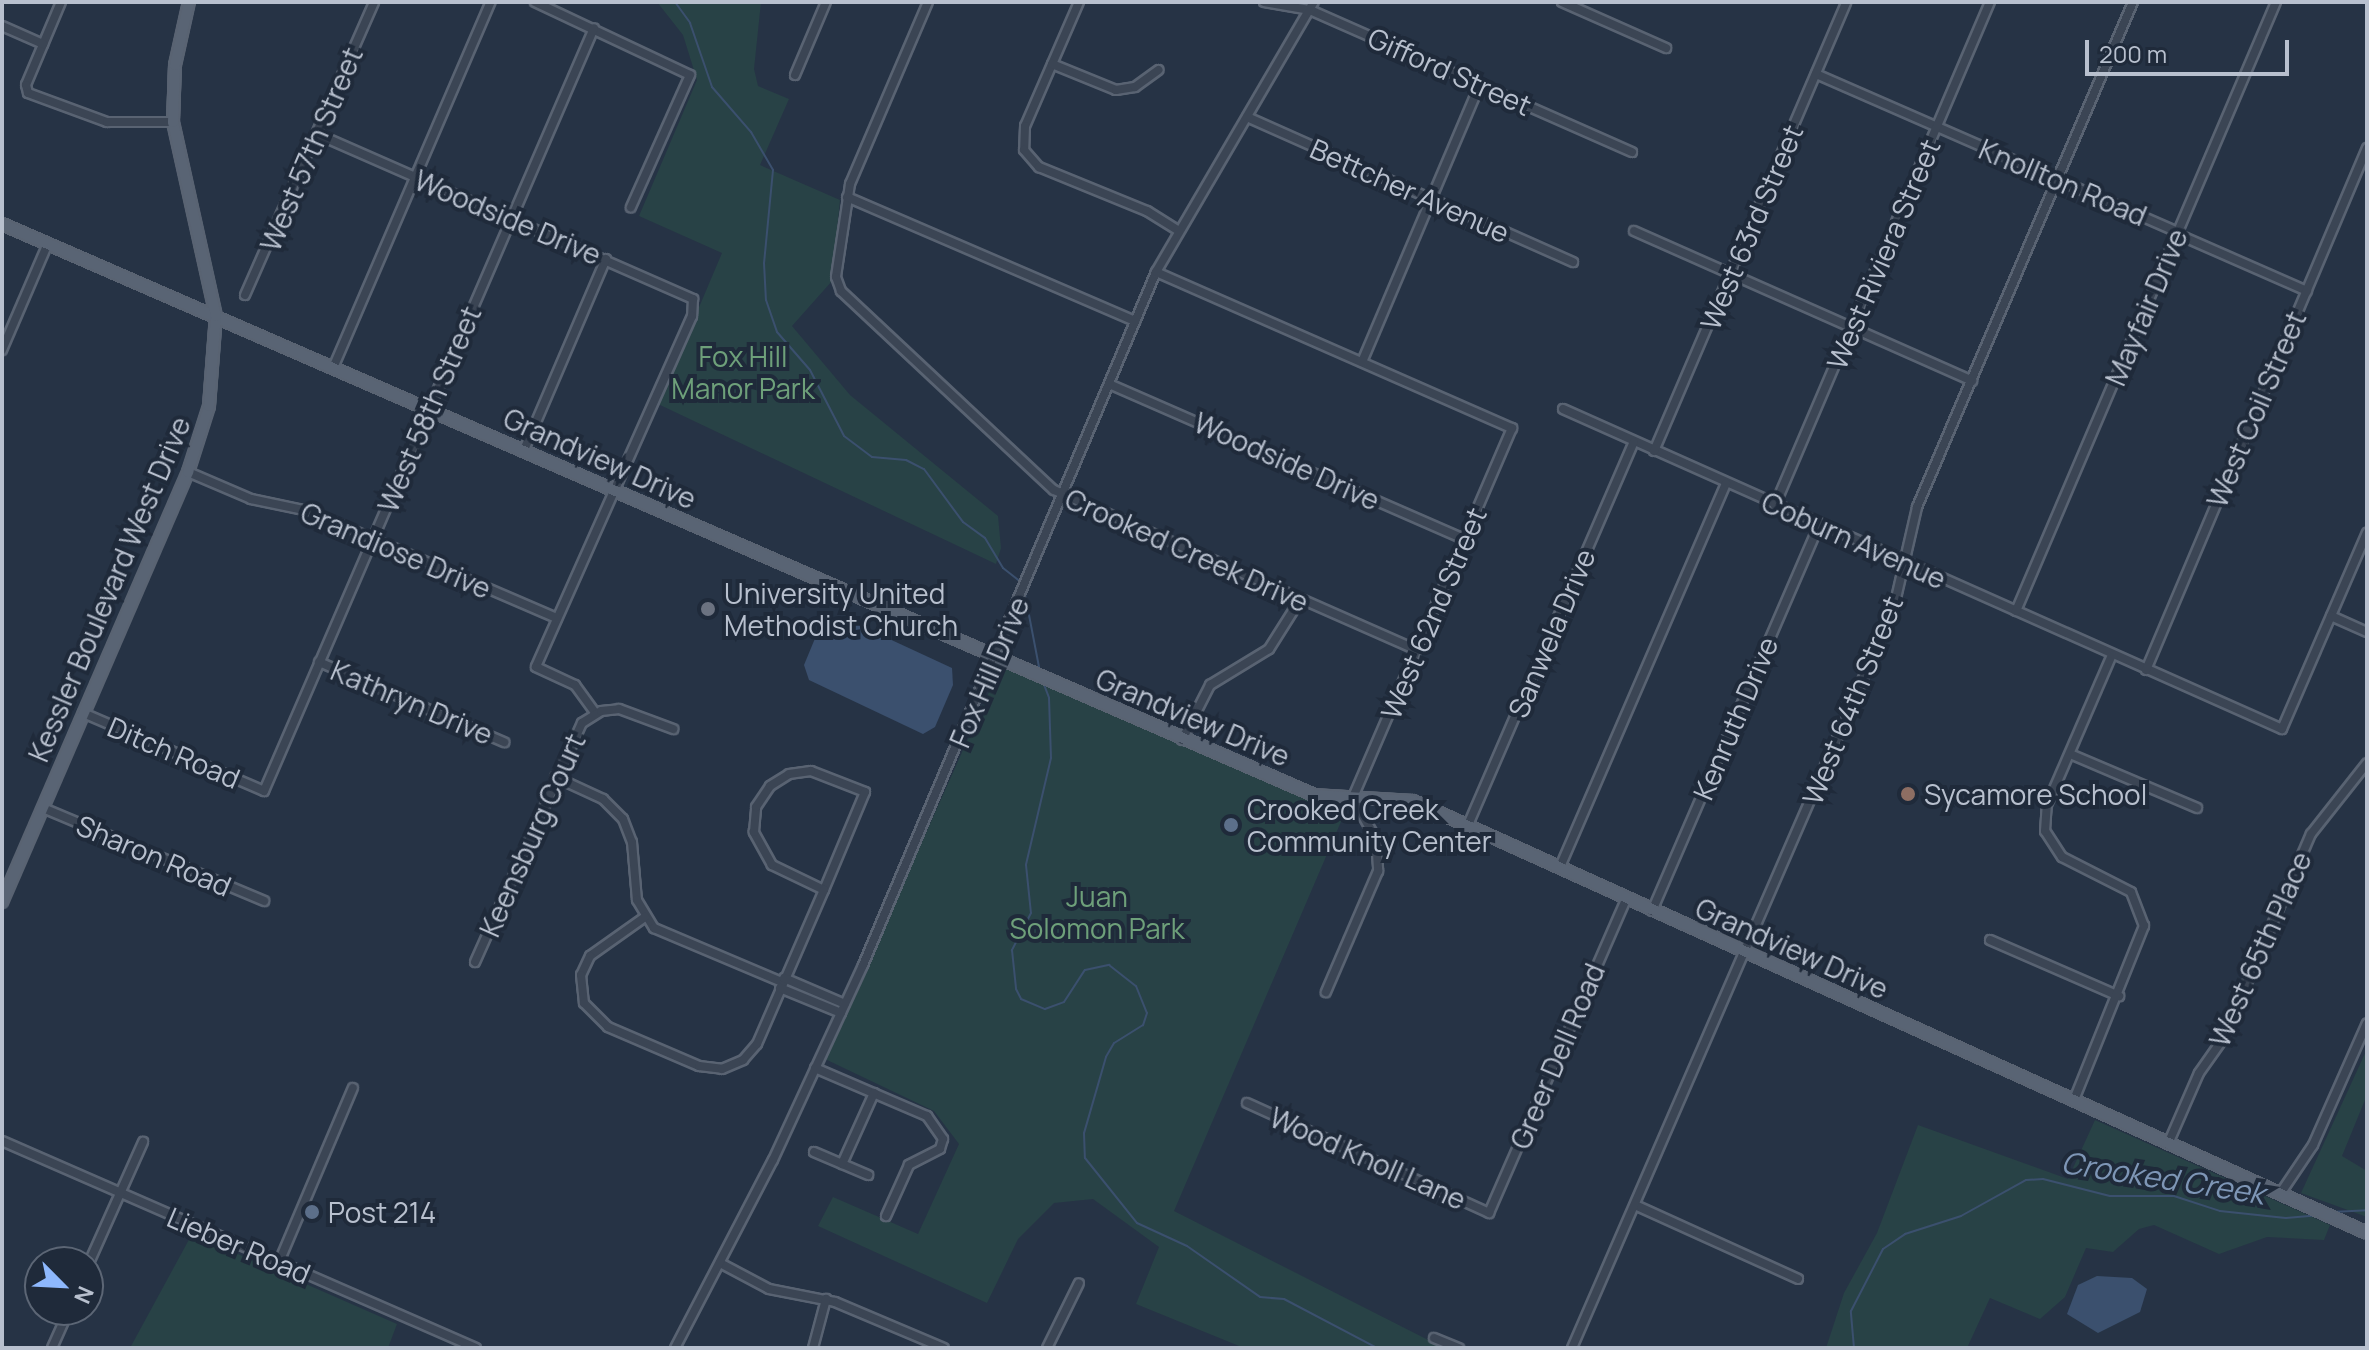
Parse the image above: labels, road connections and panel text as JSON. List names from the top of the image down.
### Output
{
  "streets": {
    "main road": ["Grandview Drive", "Kessler Boulevard West Drive"],
    "street": [
      "Gifford Street",
      "West 57th Street",
      "Knollton Road",
      "Bettcher Avenue",
      "Woodside Drive",
      "West 63rd Street",
      "West Riviera Street",
      "Mayfair Drive",
      "West 58th Street",
      "West Coil Street",
      "Coburn Avenue",
      "Grandiose Drive",
      "Crooked Creek Drive",
      "West 62nd Street",
      "Sanwela Drive",
      "Fox Hill Drive",
      "West 64th Street",
      "Kathryn Drive",
      "Kenruth Drive",
      "Ditch Road",
      "Keensburg Court",
      "Sharon Road",
      "West 65th Place",
      "Greer Dell Road",
      "Wood Knoll Lane",
      "Lieber Road"
    ]
  },
  "crossings": [
    ["Gifford Street", "Fox Hill Drive"],
    ["West 57th Street", "Woodside Drive"],
    ["Knollton Road", "West 63rd Street"],
    ["Knollton Road", "West Riviera Street"],
    ["Knollton Road", "Mayfair Drive"],
    ["Knollton Road", "West Coil Street"],
    ["Knollton Road", "West 64th Street"],
    ["Bettcher Avenue", "Fox Hill Drive"],
    ["Woodside Drive", "West 58th Street"],
    ["Woodside Drive", "Grandview Drive"],
    ["Woodside Drive", "West 62nd Street"],
    ["Woodside Drive", "Fox Hill Drive"],
    ["West 63rd Street", "Coburn Avenue"],
    ["West Riviera Street", "Coburn Avenue"],
    ["Mayfair Drive", "Coburn Avenue"],
    ["West 58th Street", "Grandview Drive"],
    ["West 58th Street", "Grandiose Drive"],
    ["West 58th Street", "Kathryn Drive"],
    ["West 58th Street", "Ditch Road"],
    ["West Coil Street", "Coburn Avenue"],
    ["Grandview Drive", "Kessler Boulevard West Drive"],
    ["Grandview Drive", "West 62nd Street"],
    ["Grandview Drive", "Sanwela Drive"],
    ["Grandview Drive", "Fox Hill Drive"],
    ["Grandview Drive", "West 64th Street"],
    ["Grandview Drive", "Kenruth Drive"],
    ["Grandview Drive", "West 65th Place"],
    ["Grandview Drive", "Greer Dell Road"],
    ["Coburn Avenue", "Sanwela Drive"],
    ["Coburn Avenue", "West 64th Street"],
    ["Coburn Avenue", "Kenruth Drive"],
    ["Grandiose Drive", "Kessler Boulevard West Drive"],
    ["Crooked Creek Drive", "West 62nd Street"],
    ["Crooked Creek Drive", "Fox Hill Drive"],
    ["Kessler Boulevard West Drive", "Ditch Road"],
    ["Kessler Boulevard West Drive", "Sharon Road"],
    ["Greer Dell Road", "Wood Knoll Lane"]
  ],
  "water": ["Crooked Creek"],
  "parks": ["Fox Hill Manor Park", "Juan Solomon Park"],
  "places": [
    "University United Methodist Church",
    "Sycamore School",
    "Crooked Creek Community Center",
    "Post 214"
  ],
  "scale_bar": "200 m",
  "north": "bottom right"
}
